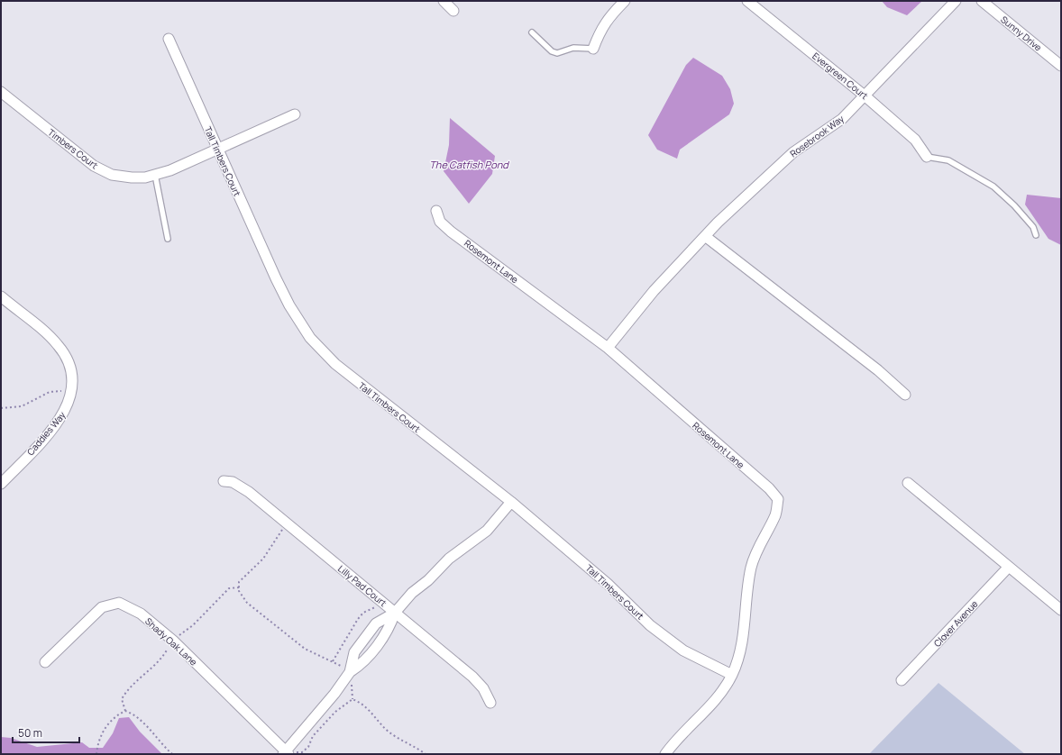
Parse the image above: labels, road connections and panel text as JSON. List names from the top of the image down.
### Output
{
  "streets": {
    "street": [
      "Sunny Drive",
      "Evergreen Court",
      "Rosebrook Way",
      "Timbers Court",
      "Tall Timbers Court",
      "Rosemont Lane",
      "Caddies Way",
      "Lilly Pad Court",
      "Clover Avenue",
      "Shady Oak Lane"
    ]
  },
  "crossings": [
    ["Evergreen Court", "Rosebrook Way"],
    ["Rosebrook Way", "Rosemont Lane"],
    ["Timbers Court", "Tall Timbers Court"],
    ["Tall Timbers Court", "Rosemont Lane"]
  ],
  "water": ["The Catfish Pond"],
  "scale_bar": "50 m"
}
